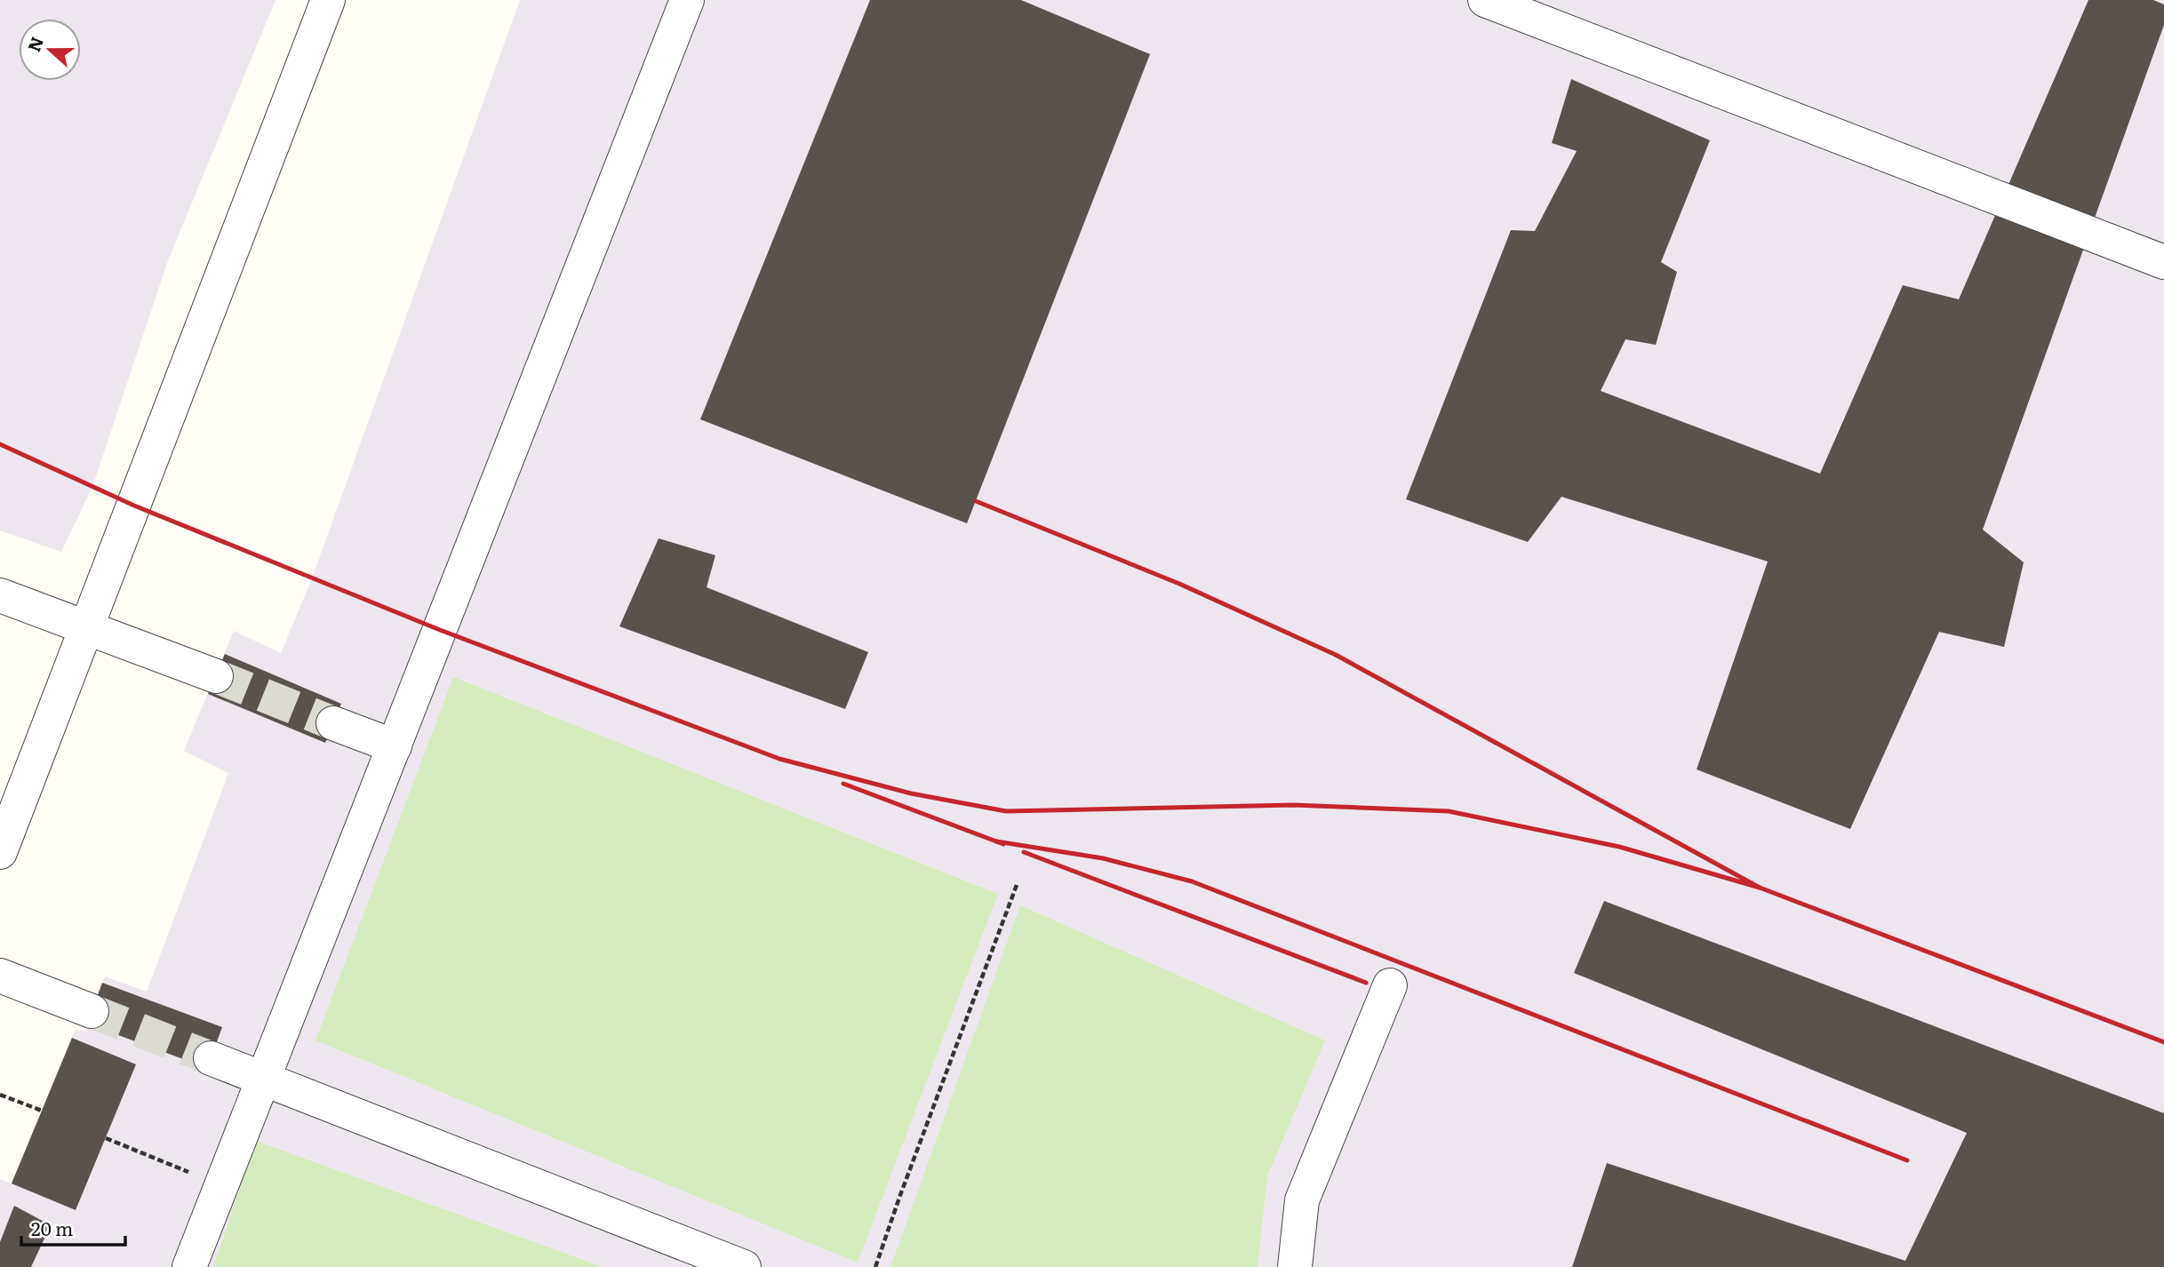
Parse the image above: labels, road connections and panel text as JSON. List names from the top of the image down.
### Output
{
  "scale_bar": "20 m",
  "north": "left"
}
